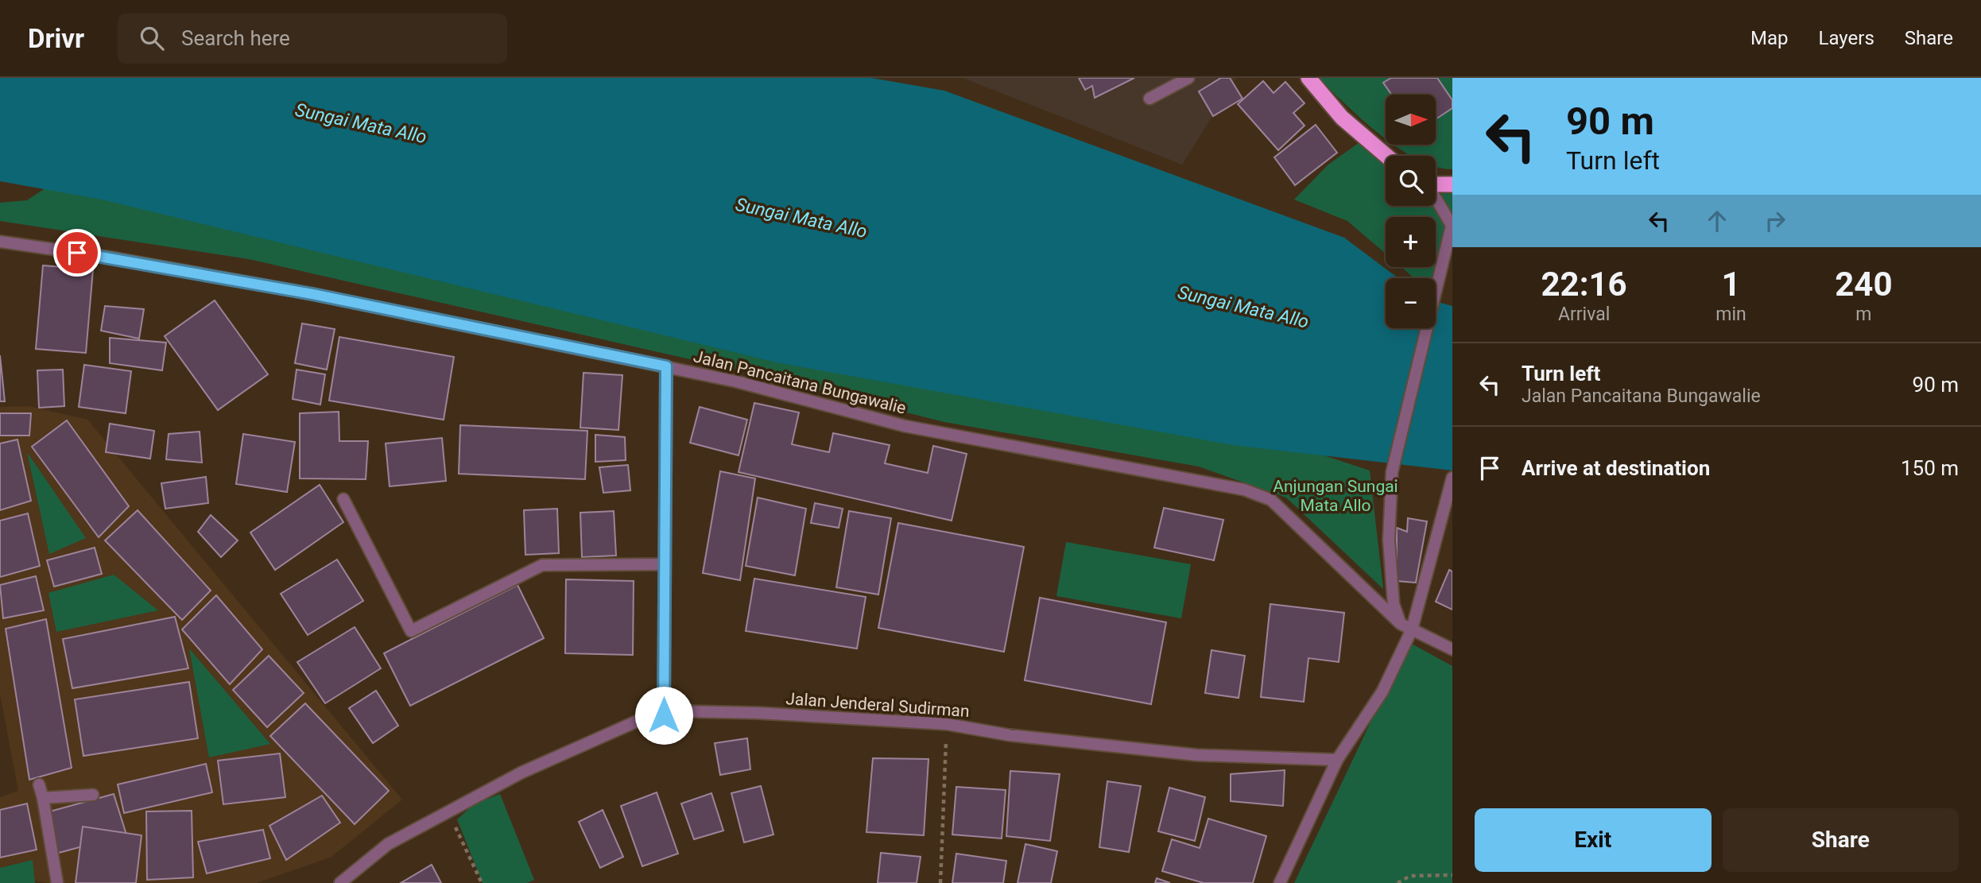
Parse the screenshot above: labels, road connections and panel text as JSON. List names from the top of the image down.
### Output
{
  "streets": {
    "street": ["Jalan Pancaitana Bungawalie", "Jalan Jenderal Sudirman"]
  },
  "water": ["Sungai Mata Allo"],
  "parks": ["Anjungan Sungai Mata Allo"],
  "north": "right",
  "page": {
    "header": "Drivr",
    "search": "Search here",
    "nav": ["Map", "Layers", "Share"],
    "turn": ["90 m", "Turn left"],
    "map_buttons": ["+", "−"],
    "eta": [
      "22:16",
      "Arrival",
      "1",
      "min",
      "240",
      "m"
    ],
    "list": [
      {
        "name": "Turn left",
        "note": "Jalan Pancaitana Bungawalie",
        "value": "90 m"
      },
      {
        "name": "Arrive at destination",
        "value": "150 m"
      }
    ],
    "buttons": ["Exit", "Share"]
  }
}
